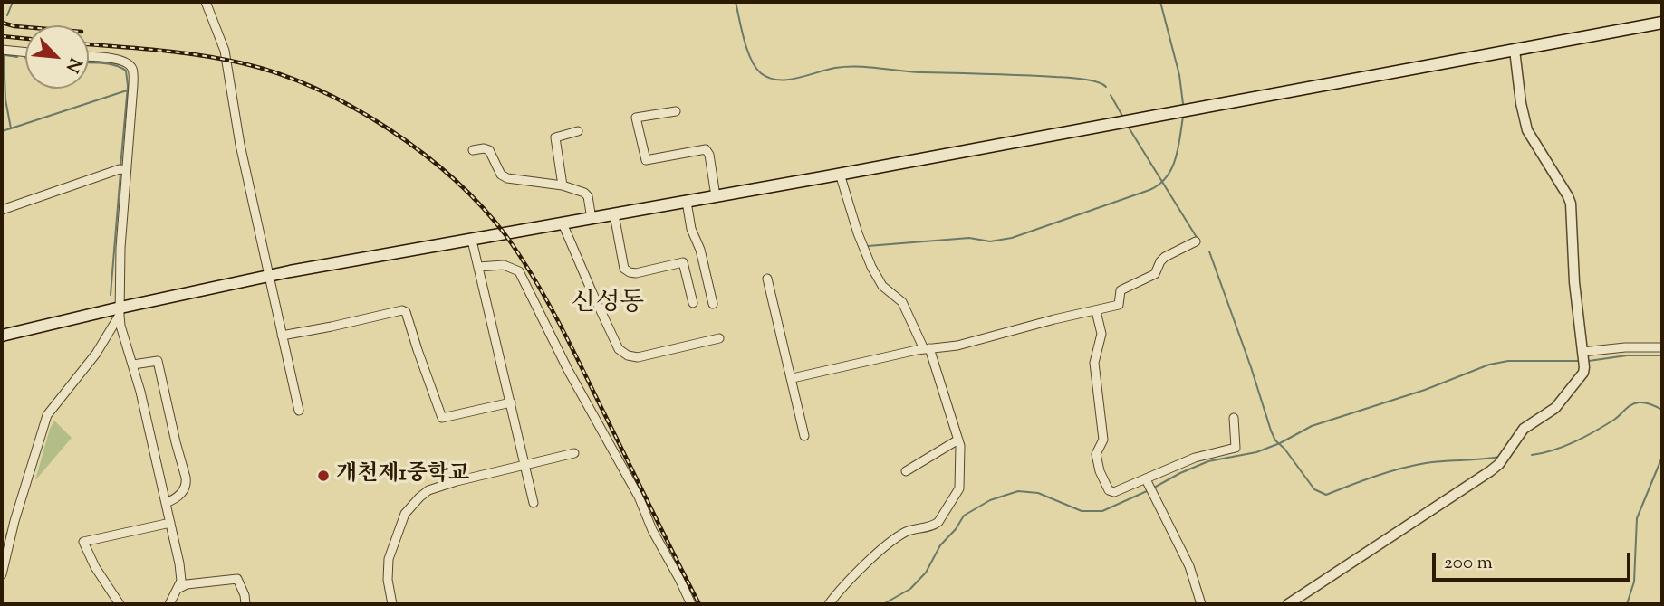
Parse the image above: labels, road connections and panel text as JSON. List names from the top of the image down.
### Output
{
  "districts": ["신성동"],
  "places": ["개천제1중학교"],
  "scale_bar": "200 m",
  "north": "bottom right"
}
